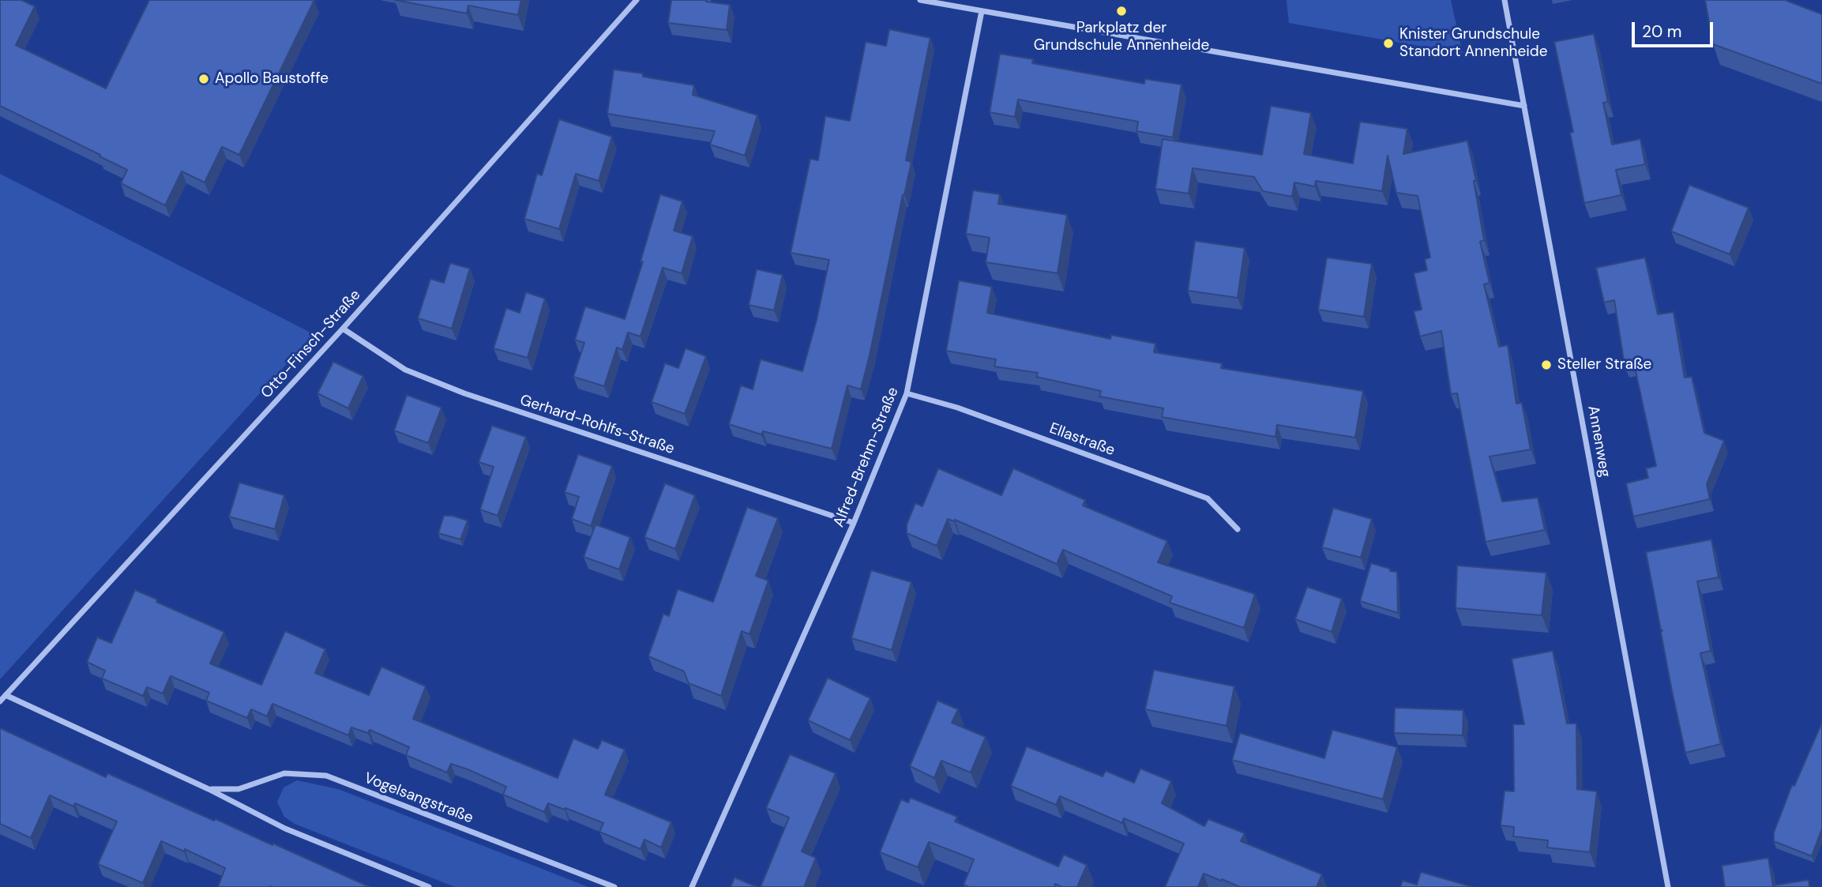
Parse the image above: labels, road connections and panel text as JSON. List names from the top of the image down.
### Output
{
  "streets": {
    "street": [
      "Otto-Finsch-Straße",
      "Gerhard-Rohlfs-Straße",
      "Ellastraße",
      "Annenweg",
      "Alfred-Brehm-Straße",
      "Vogelsangstraße"
    ]
  },
  "crossings": [
    ["Otto-Finsch-Straße", "Gerhard-Rohlfs-Straße"],
    ["Otto-Finsch-Straße", "Vogelsangstraße"],
    ["Gerhard-Rohlfs-Straße", "Alfred-Brehm-Straße"],
    ["Ellastraße", "Alfred-Brehm-Straße"]
  ],
  "places": [
    "Parkplatz der Grundschule Annenheide",
    "Knister Grundschule Standort Annenheide",
    "Apollo Baustoffe",
    "Steller Straße"
  ],
  "scale_bar": "20 m"
}
